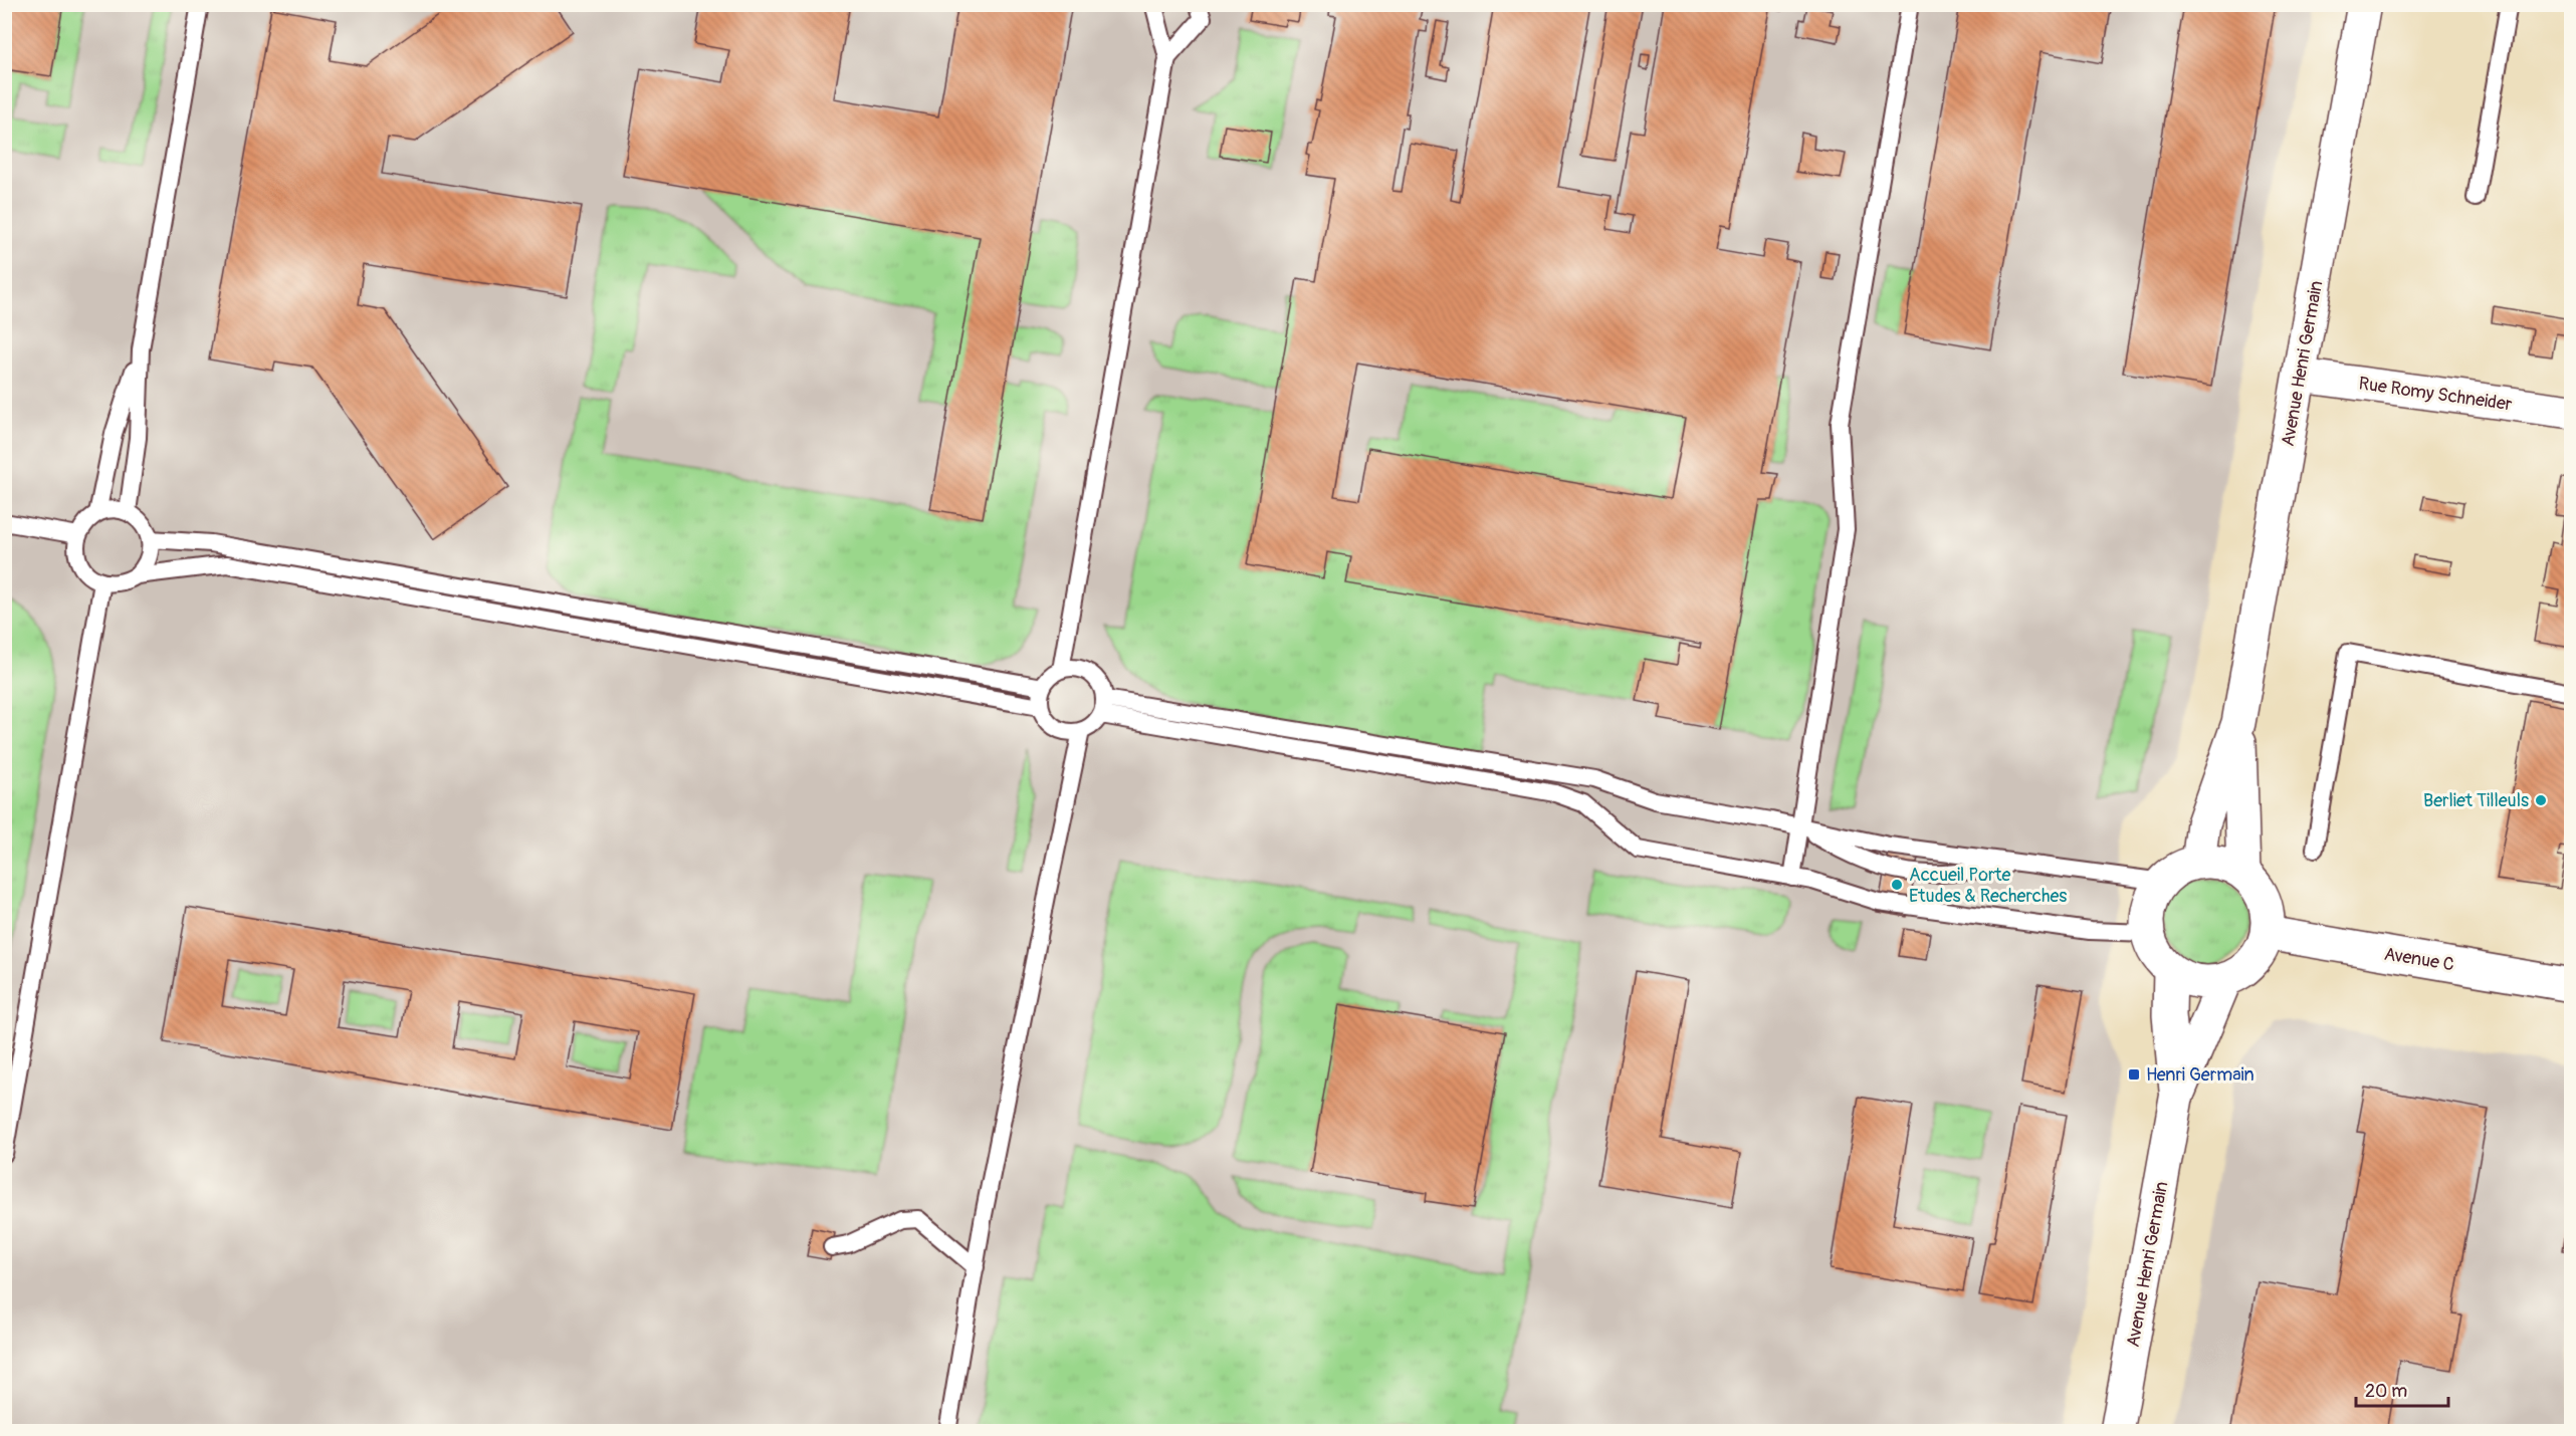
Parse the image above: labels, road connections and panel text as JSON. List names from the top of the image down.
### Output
{
  "streets": {
    "street": ["Avenue Henri Germain", "Rue Romy Schneider", "Avenue C"]
  },
  "crossings": [
    ["Avenue Henri Germain", "Rue Romy Schneider"],
    ["Avenue Henri Germain", "Avenue C"]
  ],
  "places": {
    "other": ["Berliet Tilleuls", "Accueil Porte Etudes & Recherches"],
    "transit": ["Henri Germain"]
  },
  "scale_bar": "20 m"
}
